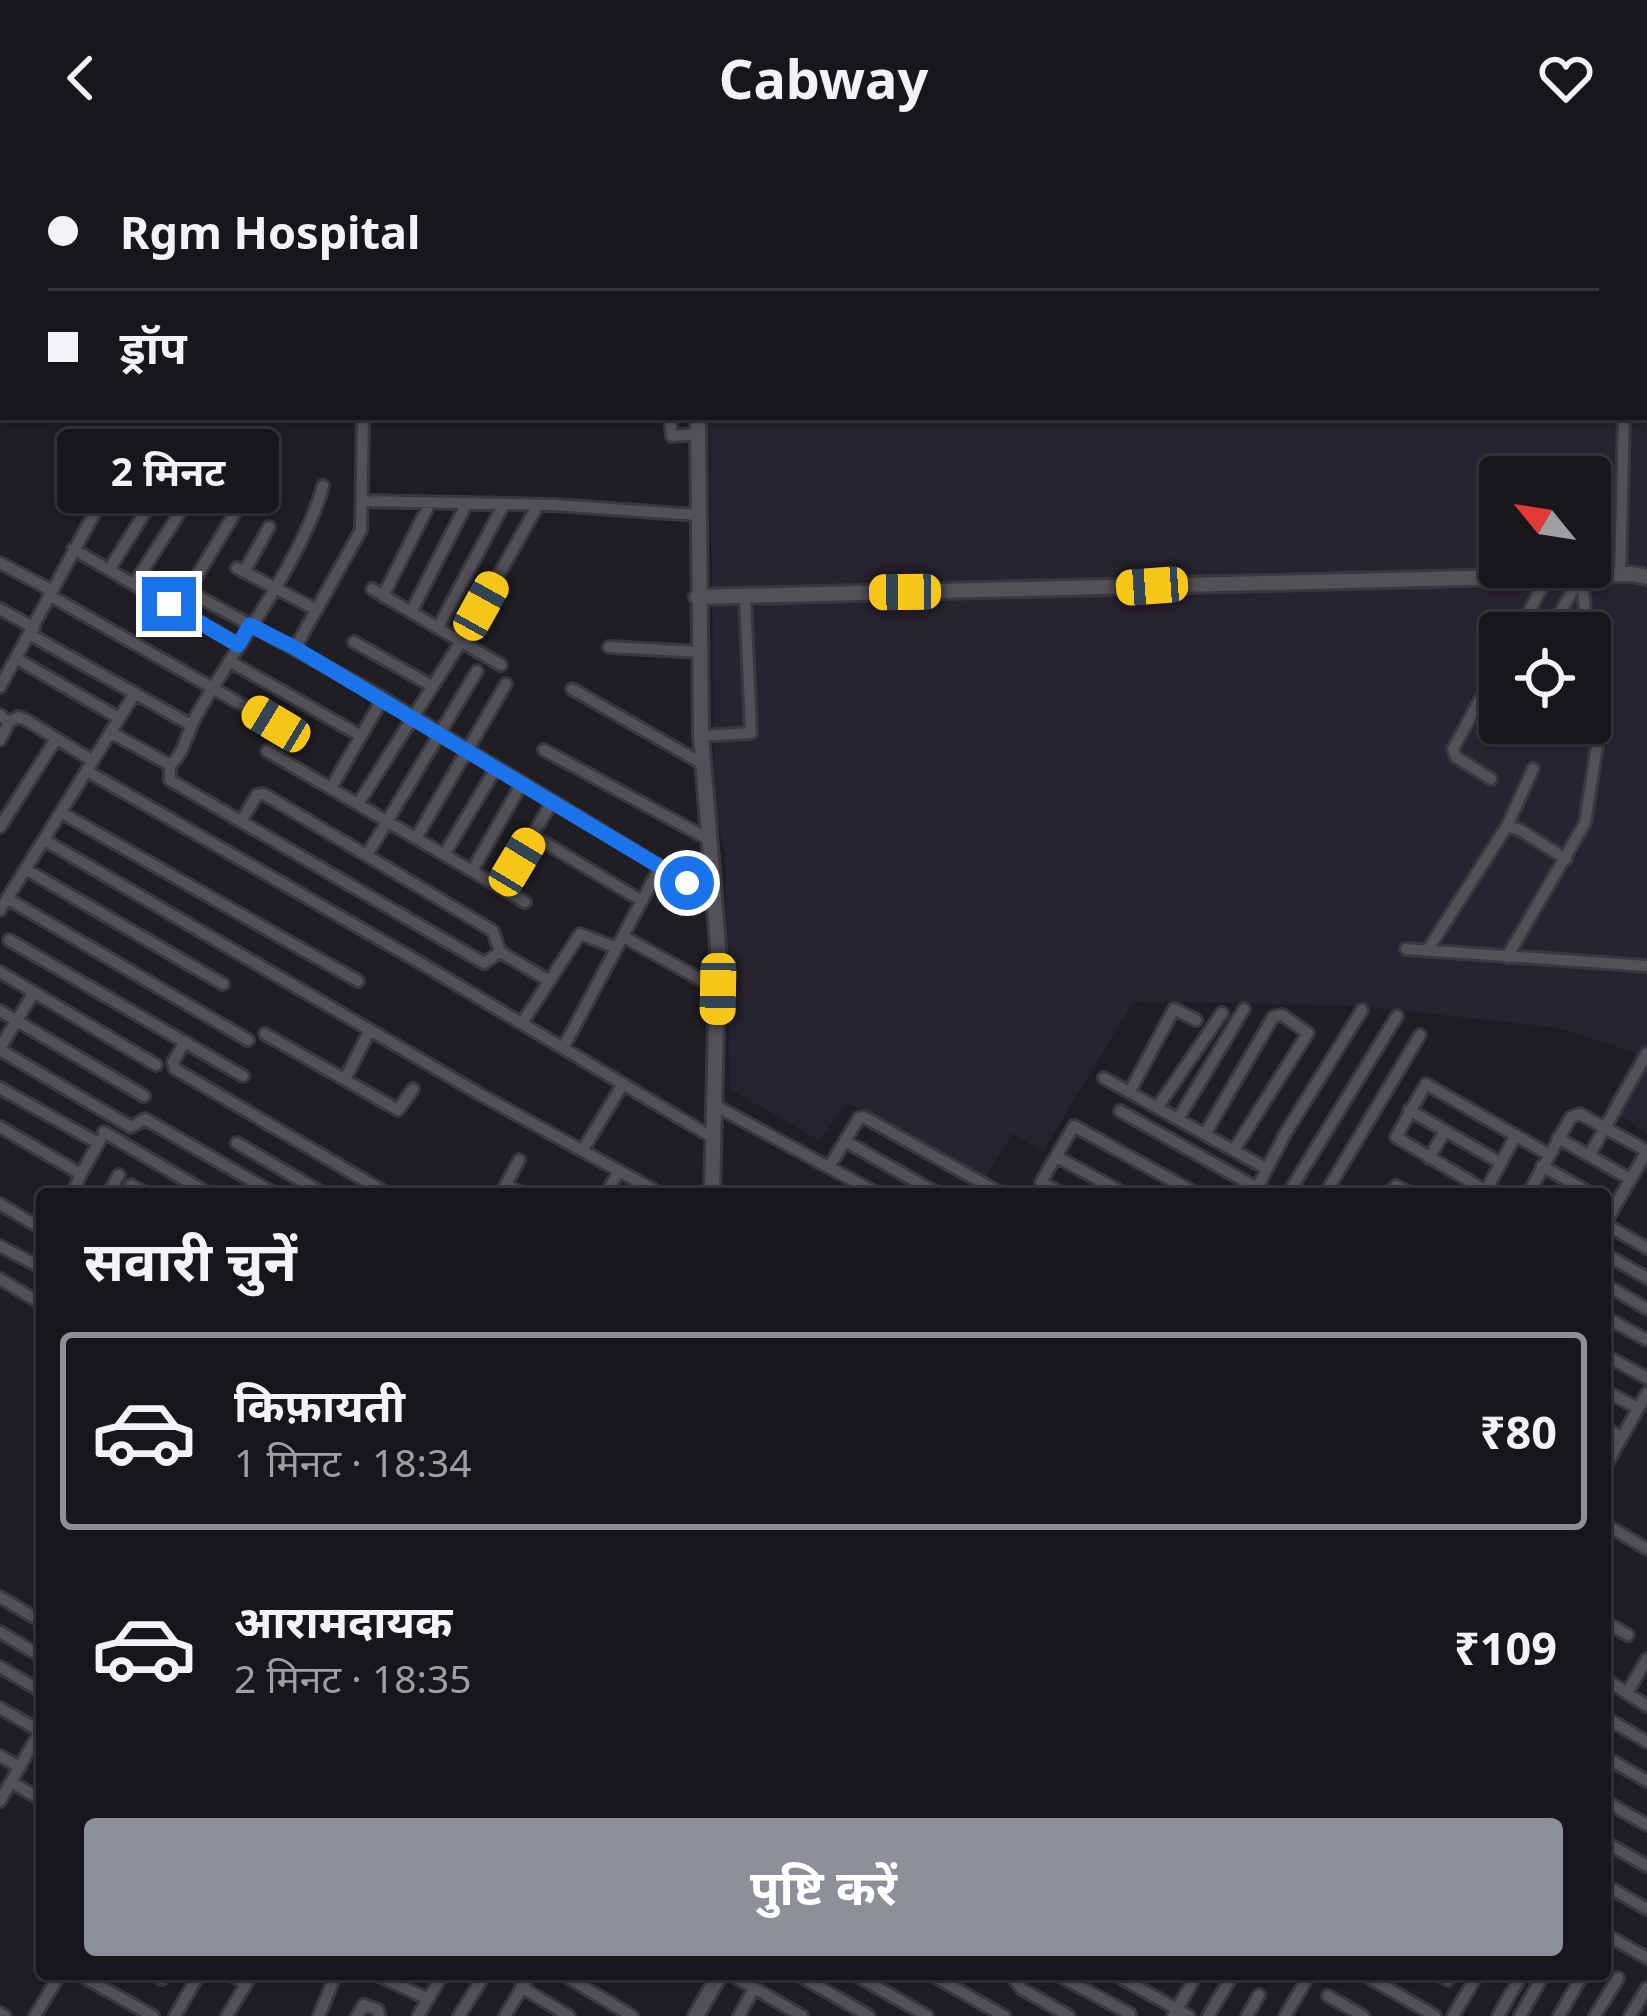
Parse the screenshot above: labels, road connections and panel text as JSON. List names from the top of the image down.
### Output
{
  "north": "top left",
  "page": {
    "header": "Cabway",
    "banner": ["Rgm Hospital", "ड्रॉप"],
    "bubble": "2 मिनट",
    "heading": "सवारी चुनें",
    "list": [
      {
        "name": "किफ़ायती",
        "note": "1 मिनट · 18:34",
        "value": "₹80"
      },
      {
        "name": "आरामदायक",
        "note": "2 मिनट · 18:35",
        "value": "₹109"
      }
    ],
    "buttons": "पुष्टि करें"
  }
}
